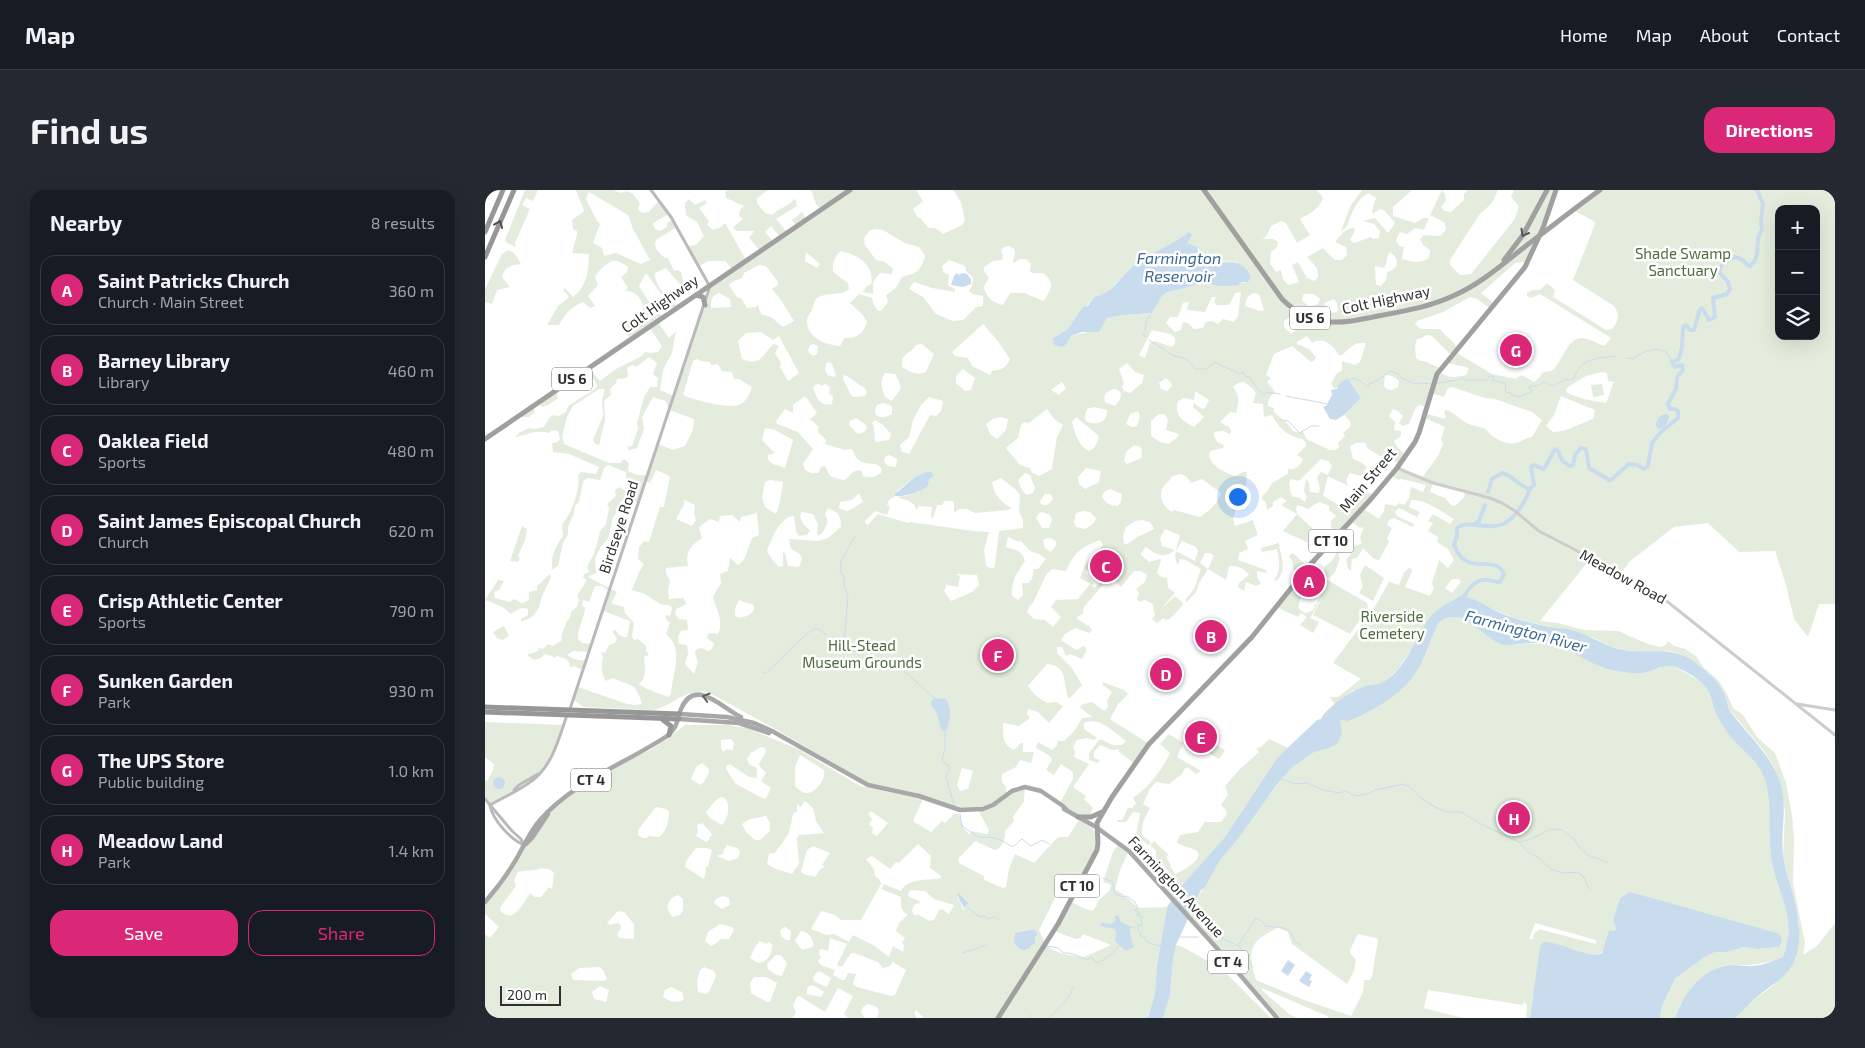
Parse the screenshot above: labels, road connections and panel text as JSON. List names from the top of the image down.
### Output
{
  "streets": {
    "highway": [
      "Colt Highway",
      "US 6",
      "Main Street",
      "CT 10"
    ],
    "main road": ["Birdseye Road", "CT 4", "Farmington Avenue"],
    "street": ["Meadow Road"]
  },
  "crossings": [
    ["Colt Highway", "Birdseye Road"],
    ["Main Street", "CT 10"],
    ["Main Street", "Meadow Road"],
    ["Main Street", "Farmington Avenue"],
    ["CT 10", "Farmington Avenue"],
    ["CT 4", "Farmington Avenue"]
  ],
  "water": ["Farmington Reservoir", "Farmington River"],
  "parks": ["Shade Swamp Sanctuary", "Riverside Cemetery", "Hill-Stead Museum Grounds"],
  "scale_bar": "200 m",
  "page": {
    "header": "Map",
    "nav": [
      "Home",
      "Map",
      "About",
      "Contact"
    ],
    "buttons": [
      "Directions",
      ["Save", "Share"]
    ],
    "title": "Find us",
    "heading": ["Nearby", "8 results"],
    "map_buttons": ["+", "−"],
    "list": [
      {
        "mark": "A",
        "name": "Saint Patricks Church",
        "note": "Church · Main Street",
        "value": "360 m"
      },
      {
        "mark": "B",
        "name": "Barney Library",
        "note": "Library",
        "value": "460 m"
      },
      {
        "mark": "C",
        "name": "Oaklea Field",
        "note": "Sports",
        "value": "480 m"
      },
      {
        "mark": "D",
        "name": "Saint James Episcopal Church",
        "note": "Church",
        "value": "620 m"
      },
      {
        "mark": "E",
        "name": "Crisp Athletic Center",
        "note": "Sports",
        "value": "790 m"
      },
      {
        "mark": "F",
        "name": "Sunken Garden",
        "note": "Park",
        "value": "930 m"
      },
      {
        "mark": "G",
        "name": "The UPS Store",
        "note": "Public building",
        "value": "1.0 km"
      },
      {
        "mark": "H",
        "name": "Meadow Land",
        "note": "Park",
        "value": "1.4 km"
      }
    ],
    "pins": [
      "G",
      "C",
      "A",
      "B",
      "F",
      "D",
      "E",
      "H"
    ],
    "scale": "200 m"
  }
}
